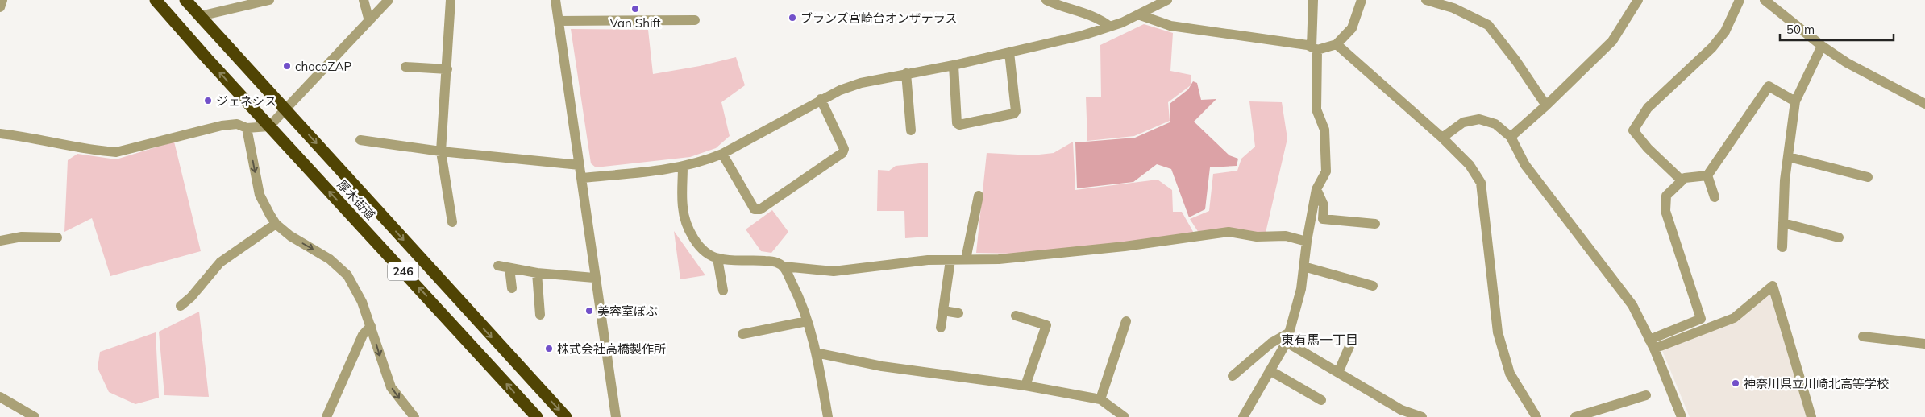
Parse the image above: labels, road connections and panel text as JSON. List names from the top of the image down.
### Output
{
  "streets": {
    "highway": ["厚木街道", "246"]
  },
  "districts": ["東有馬一丁目"],
  "places": [
    "Van Shift",
    "ブランズ宮崎台オンザテラス",
    "chocoZAP",
    "ジェネシス",
    "美容室ぼぶ",
    "株式会社高橋製作所",
    "神奈川県立川崎北高等学校"
  ],
  "scale_bar": "50 m"
}
